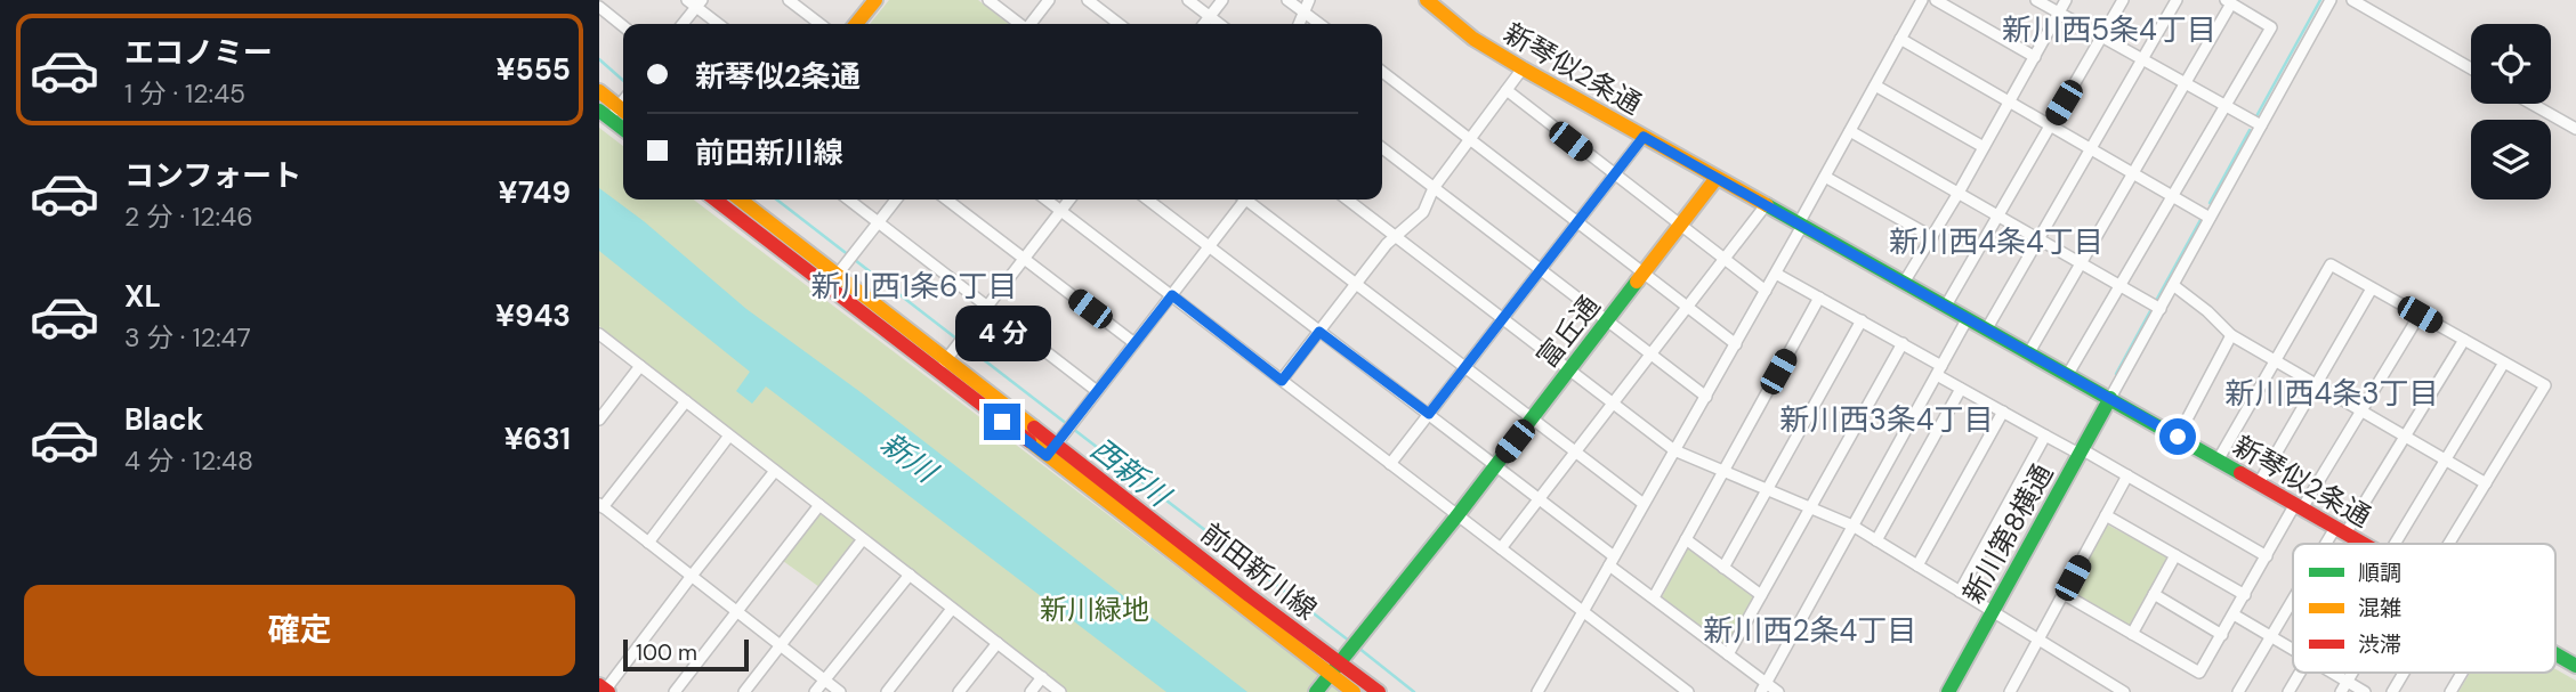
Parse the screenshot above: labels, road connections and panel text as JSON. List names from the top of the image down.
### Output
{
  "streets": {
    "street": [
      "新琴似2条通",
      "富丘通",
      "新川第8横通",
      "前田新川線"
    ]
  },
  "crossings": [
    ["新琴似2条通", "富丘通"],
    ["新琴似2条通", "新川第8横通"],
    ["富丘通", "前田新川線"]
  ],
  "districts": [
    "新川西5条4丁目",
    "新川西4条4丁目",
    "新川西1条6丁目",
    "新川西4条3丁目",
    "新川西3条4丁目",
    "新川西2条4丁目"
  ],
  "water": ["新川", "西新川"],
  "parks": ["新川緑地"],
  "legend": ["順調", "混雑", "渋滞"],
  "scale_bar": "100 m",
  "page": {
    "list": [
      {
        "name": "エコノミー",
        "note": "1 分 · 12:45",
        "value": "¥555"
      },
      {
        "name": "コンフォート",
        "note": "2 分 · 12:46",
        "value": "¥749"
      },
      {
        "name": "XL",
        "note": "3 分 · 12:47",
        "value": "¥943"
      },
      {
        "name": "Black",
        "note": "4 分 · 12:48",
        "value": "¥631"
      }
    ],
    "banner": ["新琴似2条通", "前田新川線"],
    "bubble": "4 分",
    "buttons": "確定",
    "scale": "100 m"
  }
}
